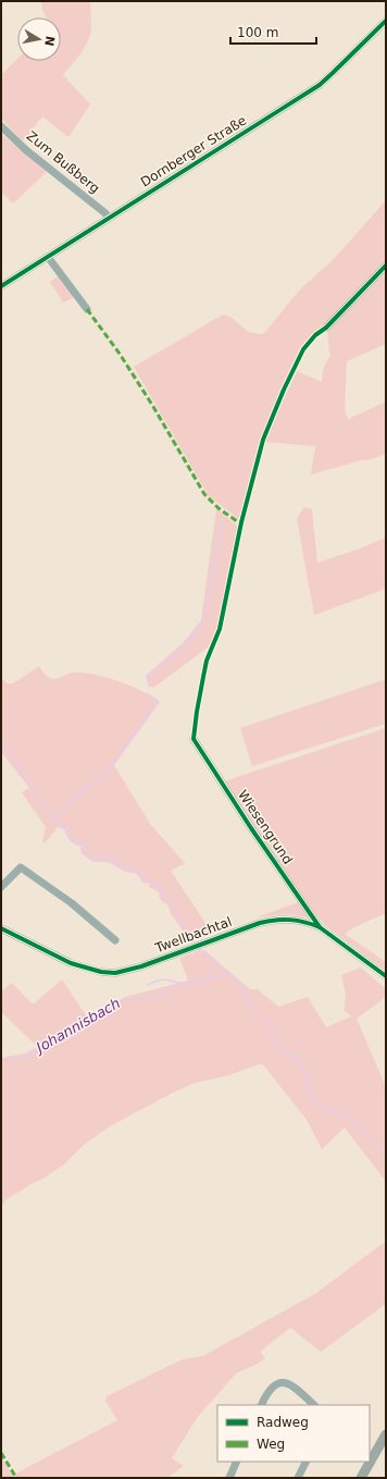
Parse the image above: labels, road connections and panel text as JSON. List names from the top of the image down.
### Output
{
  "streets": {
    "street": [
      "Dornberger Straße",
      "Zum Bußberg",
      "Wiesengrund",
      "Twellbachtal"
    ]
  },
  "crossings": [
    ["Dornberger Straße", "Zum Bußberg"],
    ["Wiesengrund", "Twellbachtal"]
  ],
  "water": ["Johannisbach"],
  "legend": ["Radweg", "Weg"],
  "scale_bar": "100 m",
  "north": "right"
}
